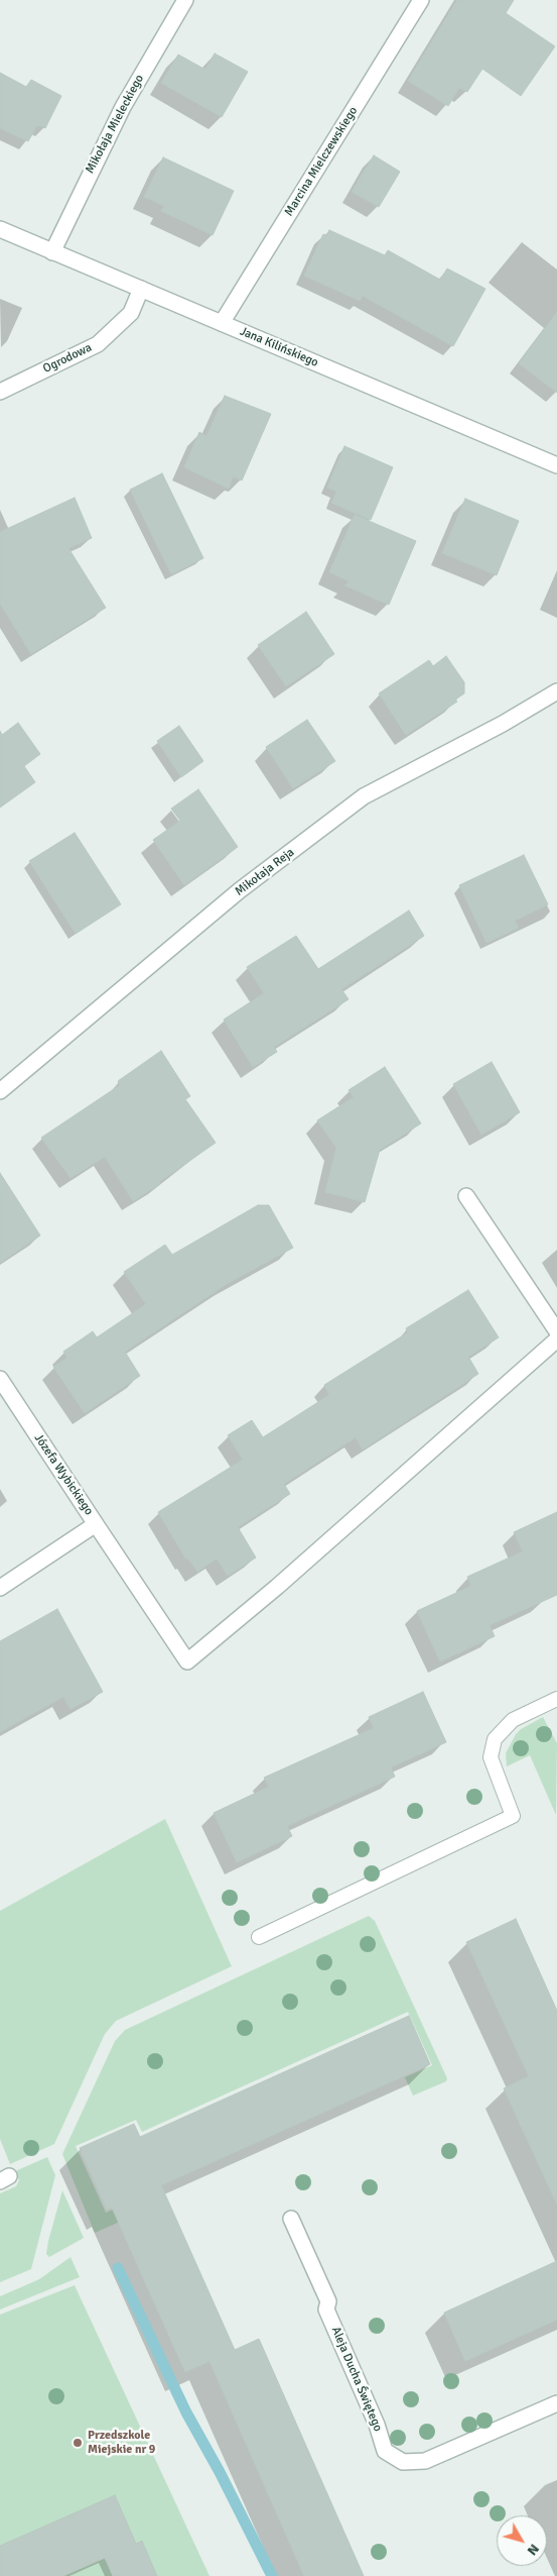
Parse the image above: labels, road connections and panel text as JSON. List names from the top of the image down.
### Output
{
  "streets": {
    "street": [
      "Mikołaja Mieleckiego",
      "Marcina Mielczewskiego",
      "Jana Kilińskiego",
      "Ogrodowa",
      "Mikołaja Reja",
      "Józefa Wybickiego",
      "Aleja Ducha Świętego"
    ]
  },
  "crossings": [
    ["Mikołaja Mieleckiego", "Jana Kilińskiego"],
    ["Marcina Mielczewskiego", "Jana Kilińskiego"],
    ["Jana Kilińskiego", "Ogrodowa"]
  ],
  "places": ["Przedszkole Miejskie nr 9"],
  "north": "bottom right"
}
